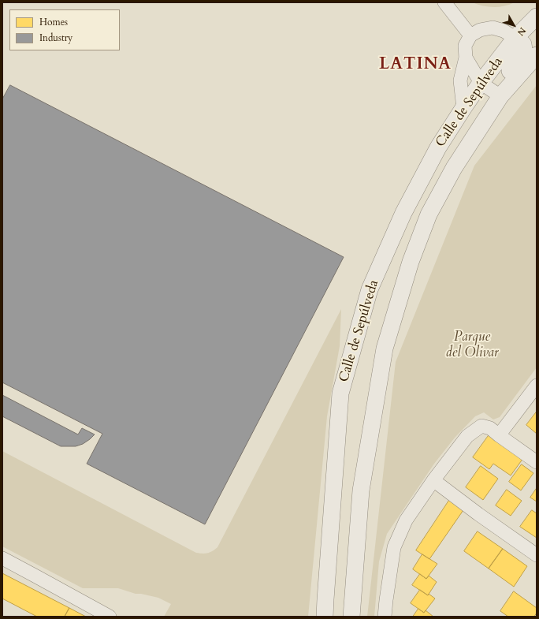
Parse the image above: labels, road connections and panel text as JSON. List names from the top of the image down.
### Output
{
  "streets": {
    "street": ["Calle de Sepúlveda"]
  },
  "districts": ["LATINA"],
  "parks": ["Parque del Olivar"],
  "legend": ["Homes", "Industry"],
  "north": "bottom right"
}
